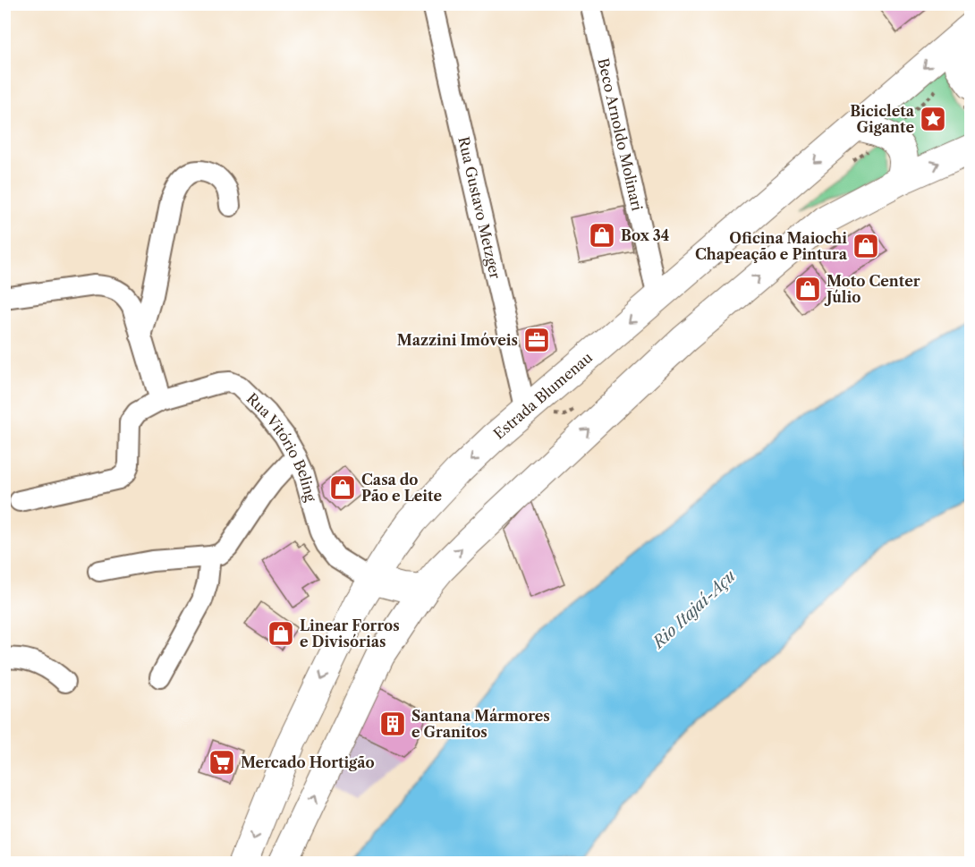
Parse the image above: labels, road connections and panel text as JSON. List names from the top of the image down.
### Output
{
  "streets": {
    "main road": ["Estrada Blumenau"],
    "street": ["Beco Arnoldo Molinari", "Rua Gustavo Metzger", "Rua Vitório Beling"]
  },
  "crossings": [
    ["Beco Arnoldo Molinari", "Estrada Blumenau"],
    ["Rua Gustavo Metzger", "Estrada Blumenau"],
    ["Estrada Blumenau", "Rua Vitório Beling"]
  ],
  "water": ["Rio Itajaí-Açu"],
  "places": {
    "place": ["Bicicleta Gigante"],
    "shop": [
      "Box 34",
      "Oficina Maiochi Chapeação e Pintura",
      "Moto Center Júlio",
      "Casa do Pão e Leite",
      "Linear Forros e Divisórias"
    ],
    "office": ["Mazzini Imóveis"],
    "building": ["Santana Mármores e Granitos"],
    "supermarket": ["Mercado Hortigão"]
  }
}
